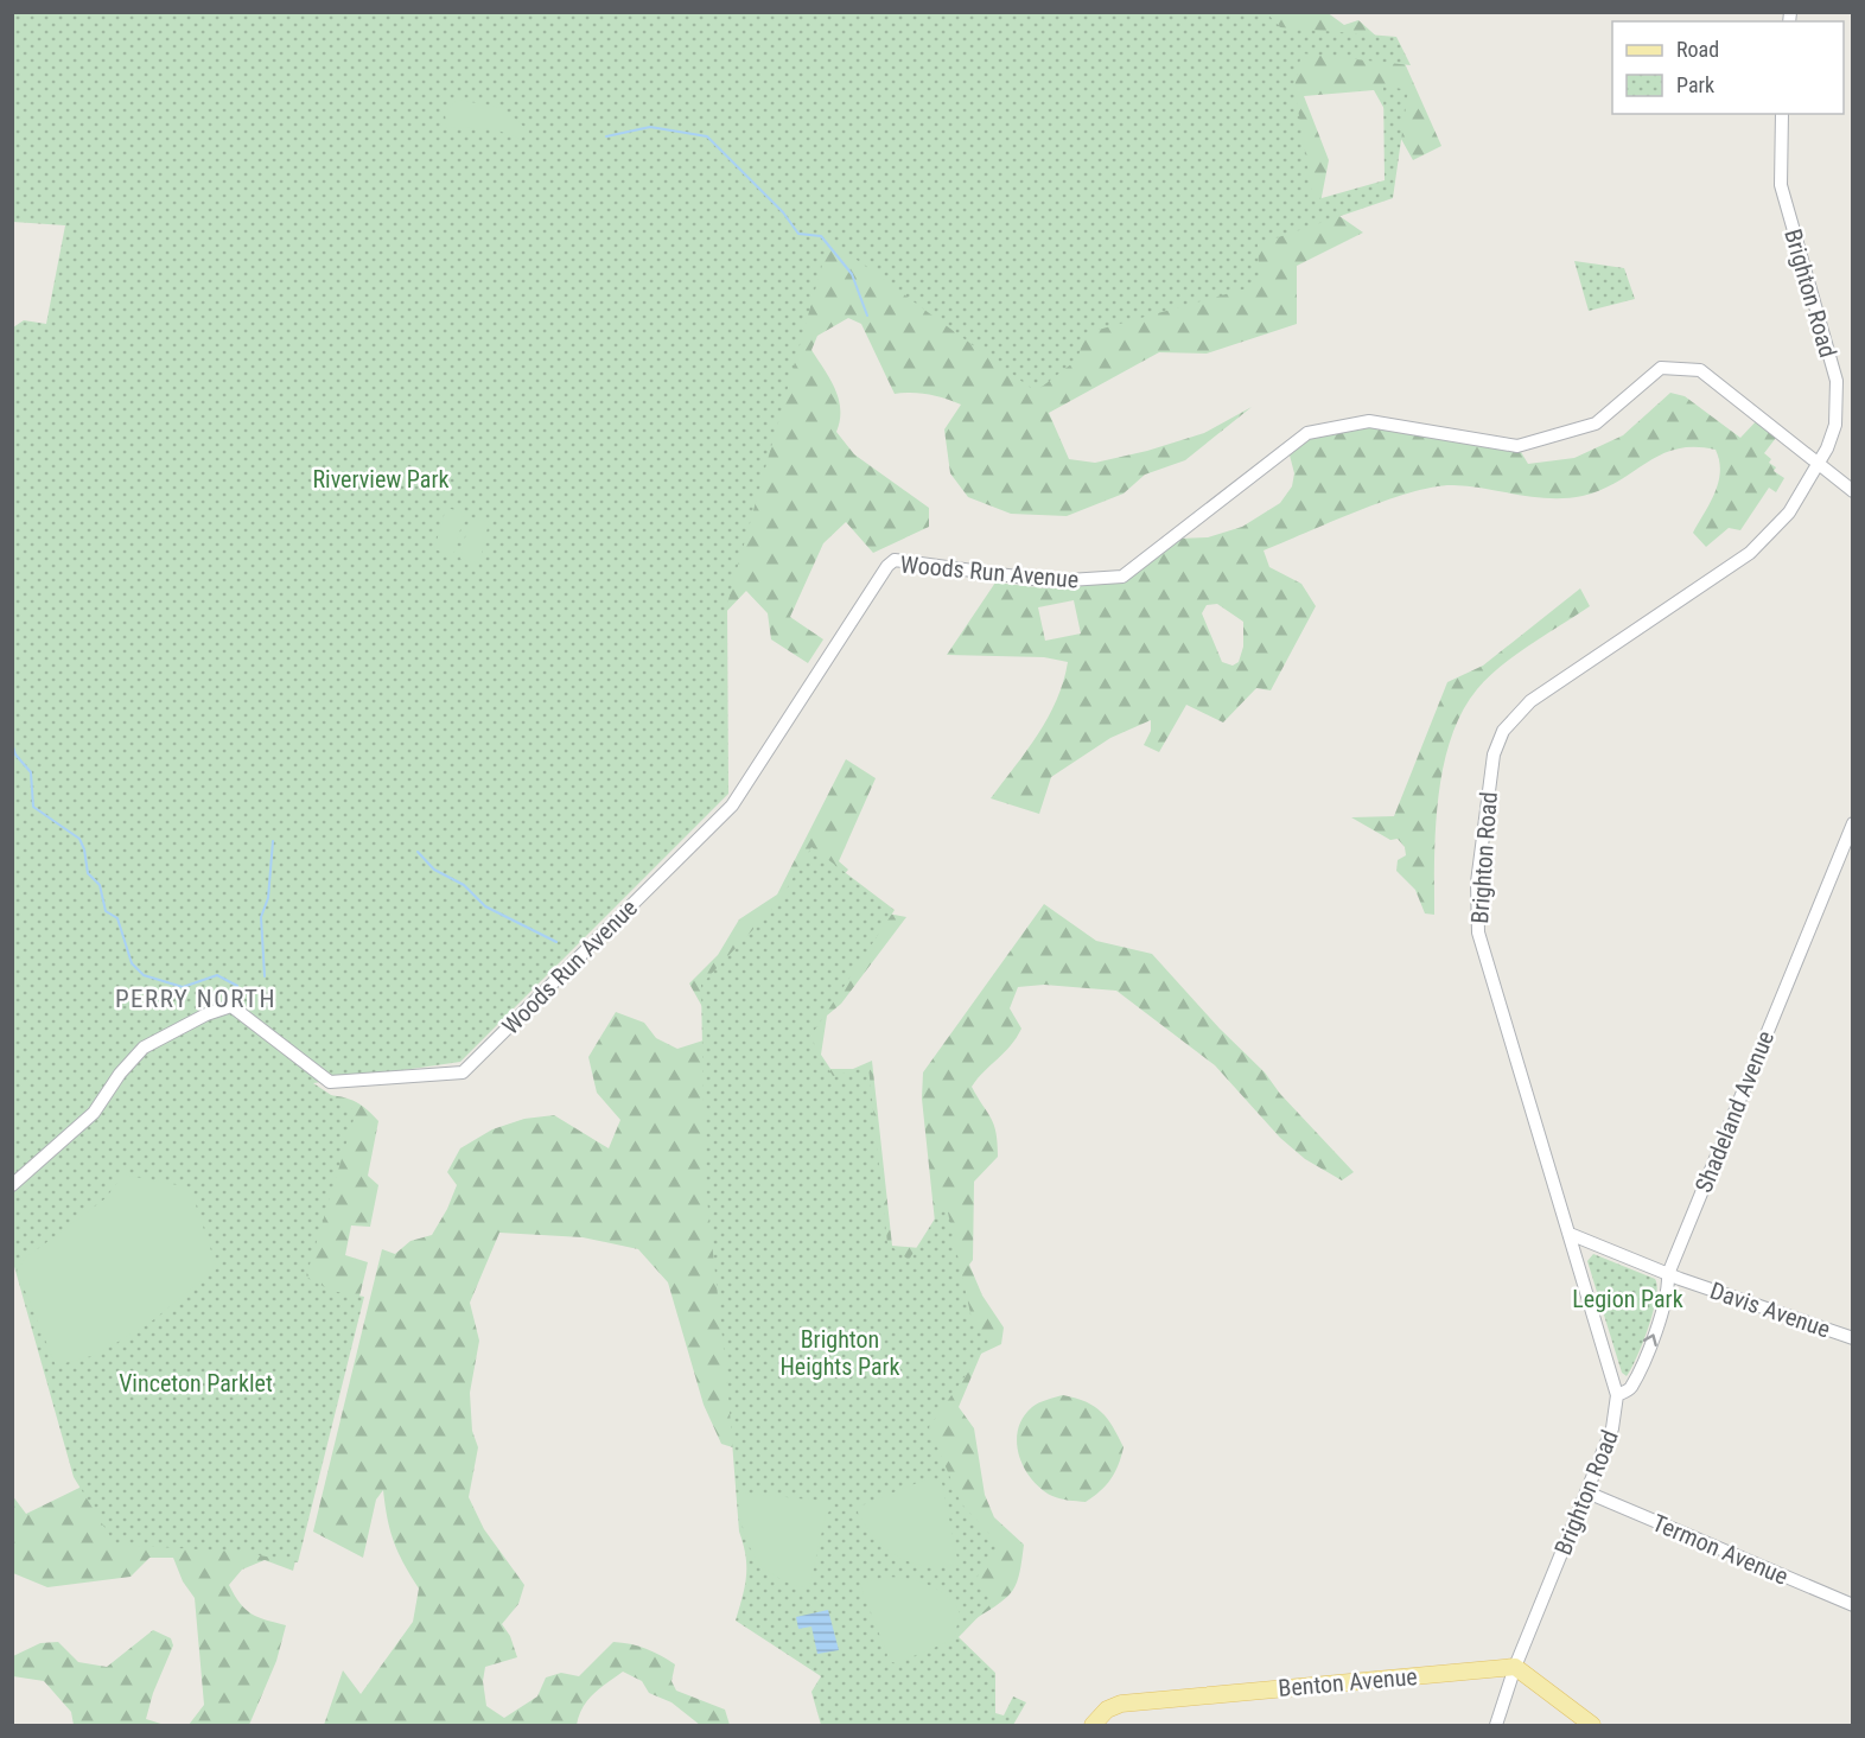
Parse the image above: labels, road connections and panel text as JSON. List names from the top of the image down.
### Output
{
  "streets": {
    "main road": ["Benton Avenue"],
    "street": [
      "Brighton Road",
      "Woods Run Avenue",
      "Shadeland Avenue",
      "Davis Avenue",
      "Termon Avenue"
    ]
  },
  "crossings": [
    ["Brighton Road", "Woods Run Avenue"],
    ["Brighton Road", "Shadeland Avenue"],
    ["Brighton Road", "Davis Avenue"],
    ["Brighton Road", "Termon Avenue"],
    ["Brighton Road", "Benton Avenue"],
    ["Shadeland Avenue", "Davis Avenue"]
  ],
  "districts": ["PERRY NORTH"],
  "parks": [
    "Riverview Park",
    "Legion Park",
    "Brighton Heights Park",
    "Vinceton Parklet"
  ],
  "legend": ["Road", "Park"]
}
